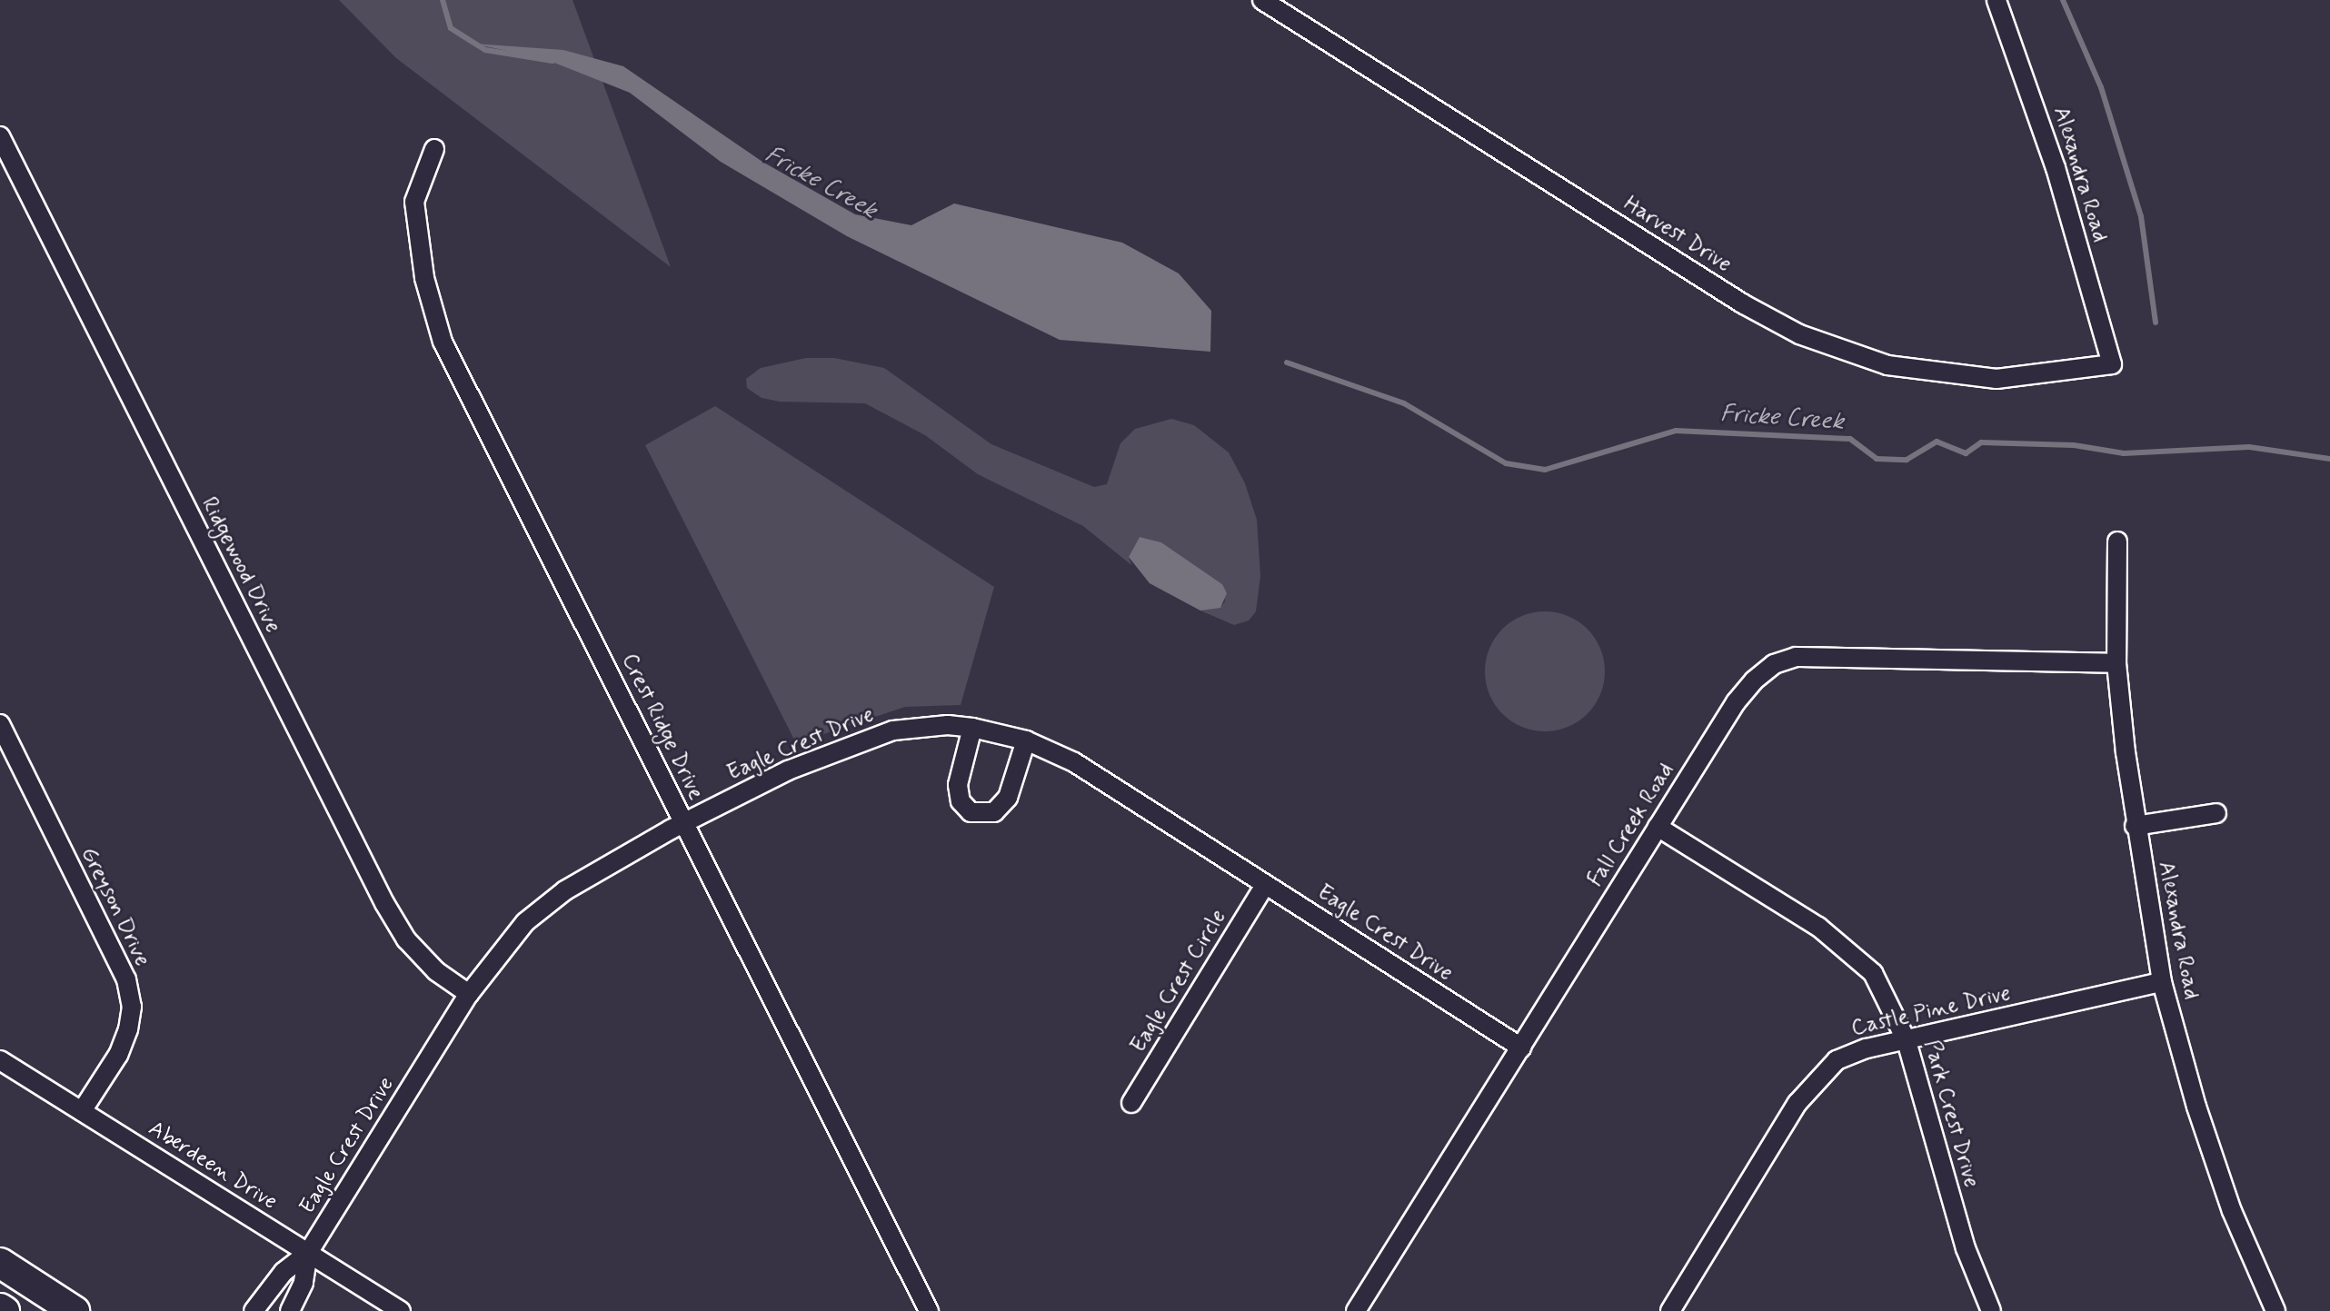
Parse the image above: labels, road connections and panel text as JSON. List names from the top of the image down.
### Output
{
  "streets": {
    "street": [
      "Alexandra Road",
      "Harvest Drive",
      "Ridgewood Drive",
      "Crest Ridge Drive",
      "Eagle Crest Drive",
      "Fall Creek Road",
      "Greyson Drive",
      "Eagle Crest Circle",
      "Castle Pine Drive",
      "Park Crest Drive",
      "Aberdeen Drive"
    ]
  },
  "crossings": [
    ["Alexandra Road", "Harvest Drive"],
    ["Alexandra Road", "Fall Creek Road"],
    ["Alexandra Road", "Castle Pine Drive"],
    ["Ridgewood Drive", "Eagle Crest Drive"],
    ["Crest Ridge Drive", "Eagle Crest Drive"],
    ["Eagle Crest Drive", "Fall Creek Road"],
    ["Eagle Crest Drive", "Eagle Crest Circle"],
    ["Eagle Crest Drive", "Aberdeen Drive"],
    ["Fall Creek Road", "Park Crest Drive"],
    ["Greyson Drive", "Aberdeen Drive"],
    ["Castle Pine Drive", "Park Crest Drive"]
  ],
  "water": ["Fricke Creek"]
}
